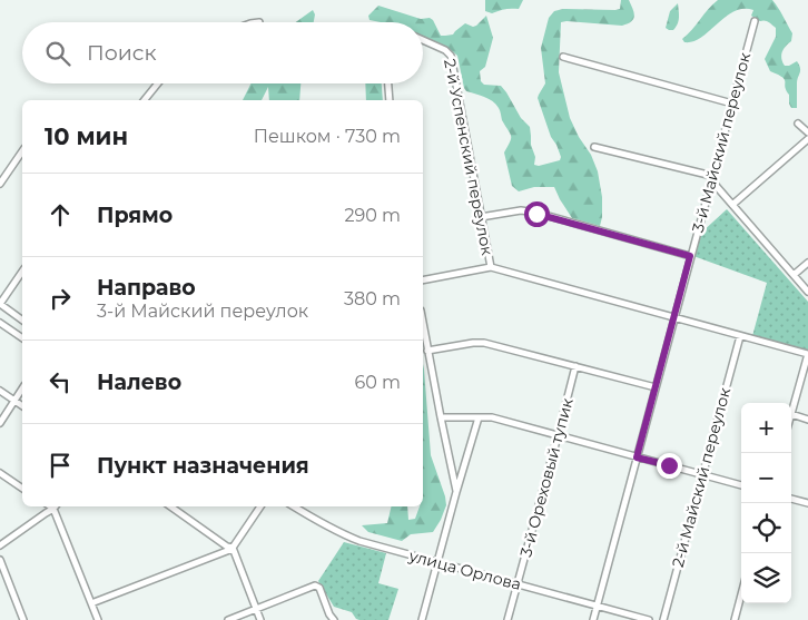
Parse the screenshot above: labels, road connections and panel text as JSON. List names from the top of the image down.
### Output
{
  "streets": {
    "street": [
      "3-й Майский переулок",
      "2-й Успенский переулок",
      "3-й Ореховый тупик",
      "2-й Майский переулок",
      "улица Орлова"
    ]
  },
  "crossings": [
    ["3-й Майский переулок", "улица Орлова"],
    ["3-й Ореховый тупик", "улица Орлова"]
  ],
  "page": {
    "search": "Поиск",
    "heading": ["10 мин", "Пешком · 730 m"],
    "list": [
      ["Прямо", "290 m"],
      ["Направо", "3-й Майский переулок", "380 m"],
      ["Налево", "60 m"],
      "Пункт назначения"
    ],
    "map_buttons": ["+", "−"]
  }
}
